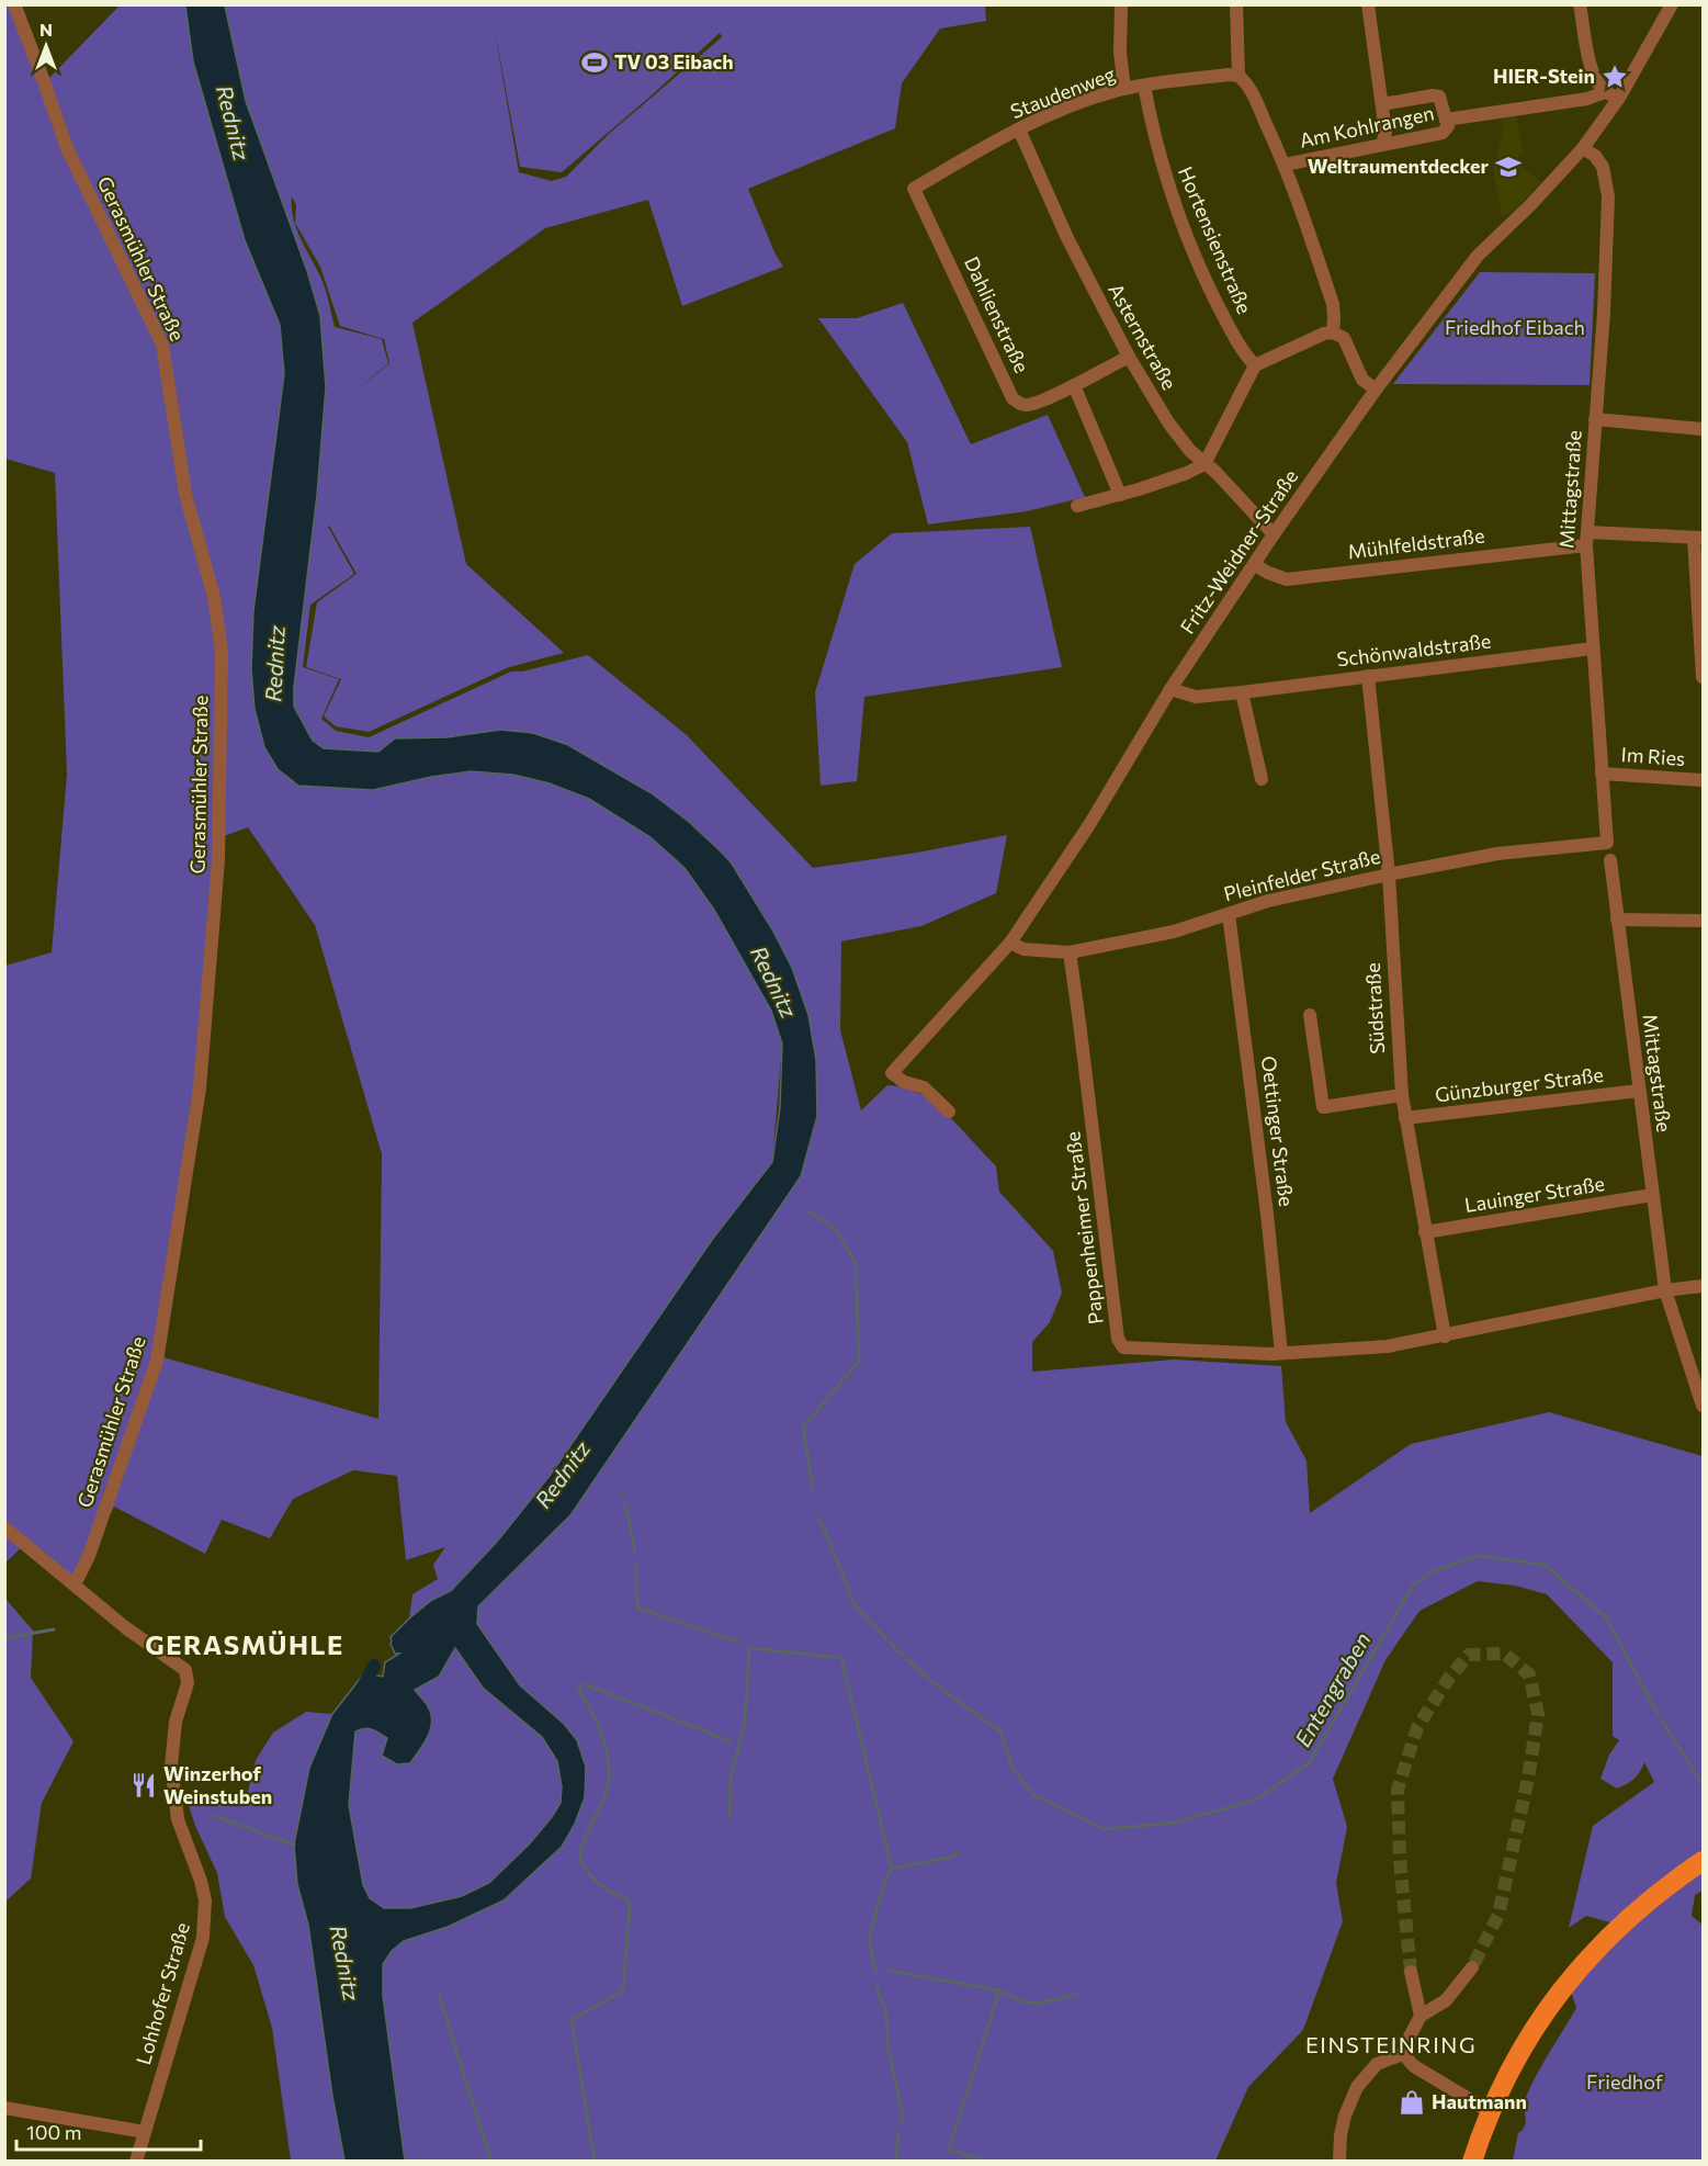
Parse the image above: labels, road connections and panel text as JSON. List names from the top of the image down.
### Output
{
  "streets": {
    "street": [
      "Staudenweg",
      "Am Kohlrangen",
      "Hortensienstraße",
      "Gerasmühler Straße",
      "Dahlienstraße",
      "Asternstraße",
      "Mittagstraße",
      "Mühlfeldstraße",
      "Fritz-Weidner-Straße",
      "Schönwaldstraße",
      "Im Ries",
      "Pleinfelder Straße",
      "Südstraße",
      "Günzburger Straße",
      "Oettinger Straße",
      "Lauinger Straße",
      "Pappenheimer Straße",
      "Lohhofer Straße"
    ]
  },
  "crossings": [
    ["Staudenweg", "Hortensienstraße"],
    ["Staudenweg", "Dahlienstraße"],
    ["Staudenweg", "Asternstraße"],
    ["Gerasmühler Straße", "Lohhofer Straße"],
    ["Dahlienstraße", "Asternstraße"],
    ["Asternstraße", "Fritz-Weidner-Straße"],
    ["Mittagstraße", "Mühlfeldstraße"],
    ["Mittagstraße", "Fritz-Weidner-Straße"],
    ["Mittagstraße", "Schönwaldstraße"],
    ["Mittagstraße", "Im Ries"],
    ["Mittagstraße", "Pleinfelder Straße"],
    ["Mittagstraße", "Günzburger Straße"],
    ["Mittagstraße", "Lauinger Straße"],
    ["Mittagstraße", "Pappenheimer Straße"],
    ["Mühlfeldstraße", "Fritz-Weidner-Straße"],
    ["Fritz-Weidner-Straße", "Schönwaldstraße"],
    ["Fritz-Weidner-Straße", "Pleinfelder Straße"],
    ["Schönwaldstraße", "Südstraße"],
    ["Pleinfelder Straße", "Südstraße"],
    ["Pleinfelder Straße", "Oettinger Straße"],
    ["Pleinfelder Straße", "Pappenheimer Straße"],
    ["Südstraße", "Günzburger Straße"],
    ["Südstraße", "Lauinger Straße"],
    ["Südstraße", "Pappenheimer Straße"],
    ["Oettinger Straße", "Pappenheimer Straße"]
  ],
  "districts": ["GERASMÜHLE", "EINSTEINRING"],
  "water": ["Rednitz", "Entengraben"],
  "parks": ["Friedhof Eibach", "Friedhof"],
  "places": {
    "sports": ["TV 03 Eibach"],
    "place": ["HIER-Stein"],
    "school or university": ["Weltraumentdecker"],
    "restaurant": ["Winzerhof Weinstuben"],
    "shop": ["Hautmann"]
  },
  "scale_bar": "100 m",
  "north": "top"
}
